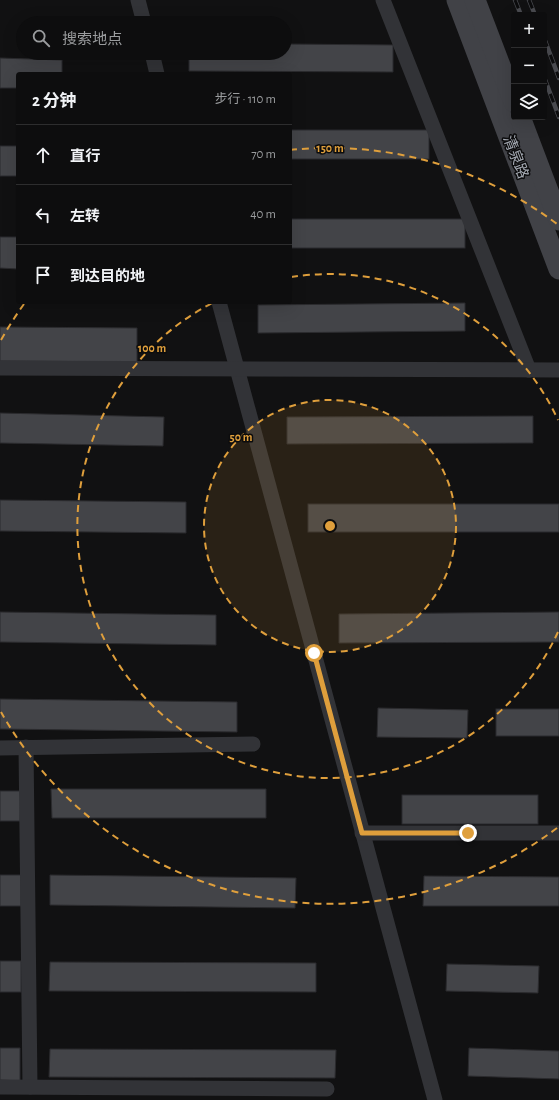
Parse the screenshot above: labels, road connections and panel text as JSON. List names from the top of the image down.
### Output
{
  "streets": {
    "street": ["清泉路"]
  },
  "page": {
    "map_buttons": ["+", "−"],
    "search": "搜索地点",
    "heading": ["2 分钟", "步行 · 110 m"],
    "list": [
      ["直行", "70 m"],
      ["左转", "40 m"],
      "到达目的地"
    ]
  },
  "rings": ["150 m", "100 m", "50 m"]
}
